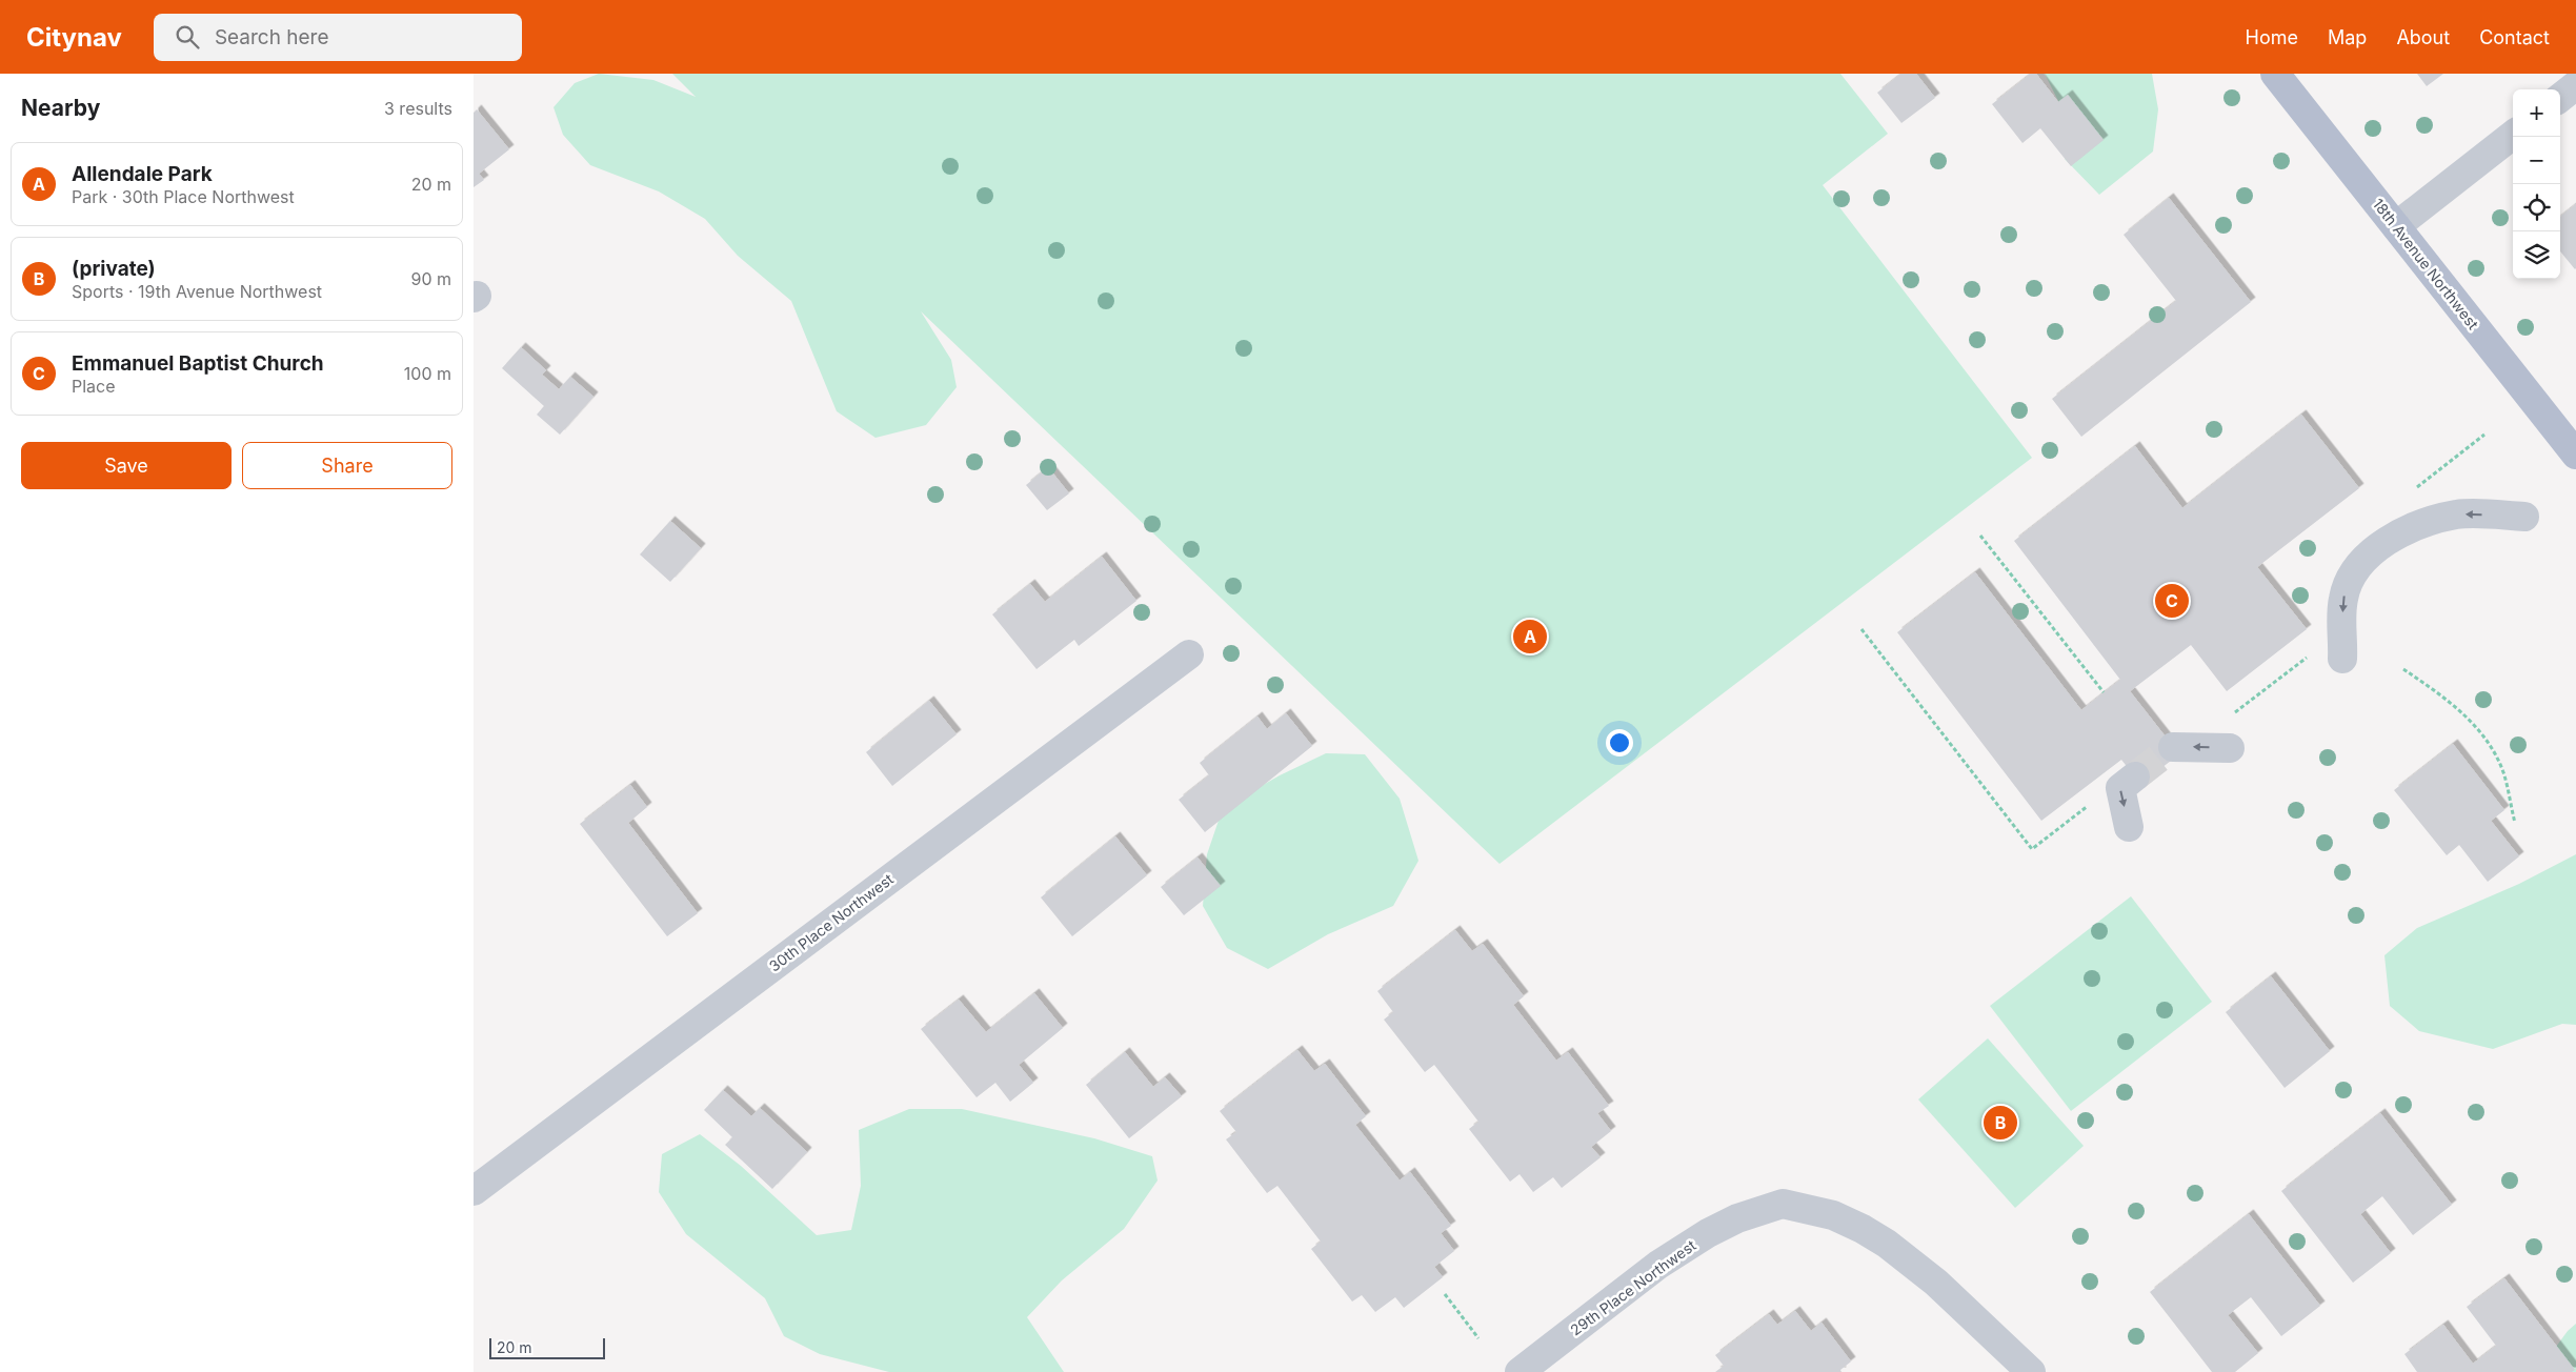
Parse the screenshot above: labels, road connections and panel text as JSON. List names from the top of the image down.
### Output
{
  "streets": {
    "main road": ["18th Avenue Northwest"],
    "street": ["30th Place Northwest", "29th Place Northwest"]
  },
  "scale_bar": "20 m",
  "page": {
    "header": "Citynav",
    "search": "Search here",
    "nav": [
      "Home",
      "Map",
      "About",
      "Contact"
    ],
    "heading": ["Nearby", "3 results"],
    "map_buttons": ["+", "−"],
    "list": [
      {
        "mark": "A",
        "name": "Allendale Park",
        "note": "Park · 30th Place Northwest",
        "value": "20 m"
      },
      {
        "mark": "B",
        "name": "(private)",
        "note": "Sports · 19th Avenue Northwest",
        "value": "90 m"
      },
      {
        "mark": "C",
        "name": "Emmanuel Baptist Church",
        "note": "Place",
        "value": "100 m"
      }
    ],
    "buttons": ["Save", "Share"],
    "pins": ["C", "A", "B"],
    "scale": "20 m"
  }
}
